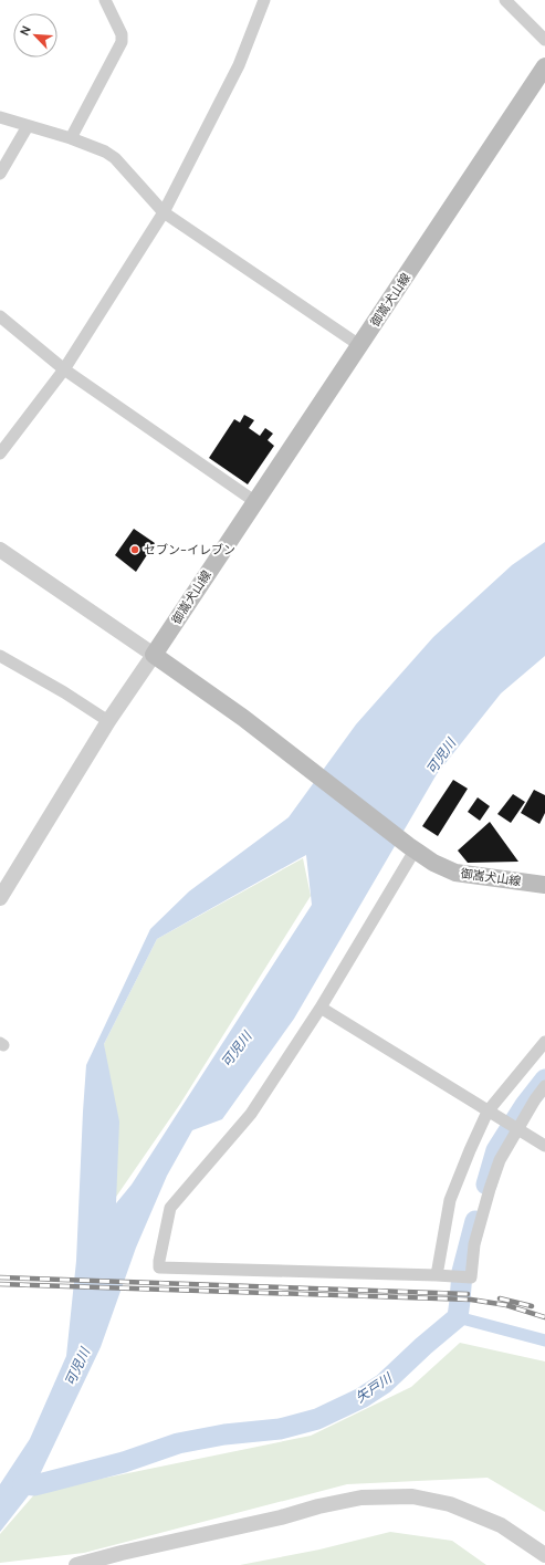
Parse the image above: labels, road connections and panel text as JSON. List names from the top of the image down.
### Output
{
  "streets": {
    "main road": ["御嵩犬山線"]
  },
  "water": ["可児川", "矢戸川"],
  "places": ["セブン-イレブン"],
  "north": "top left"
}
